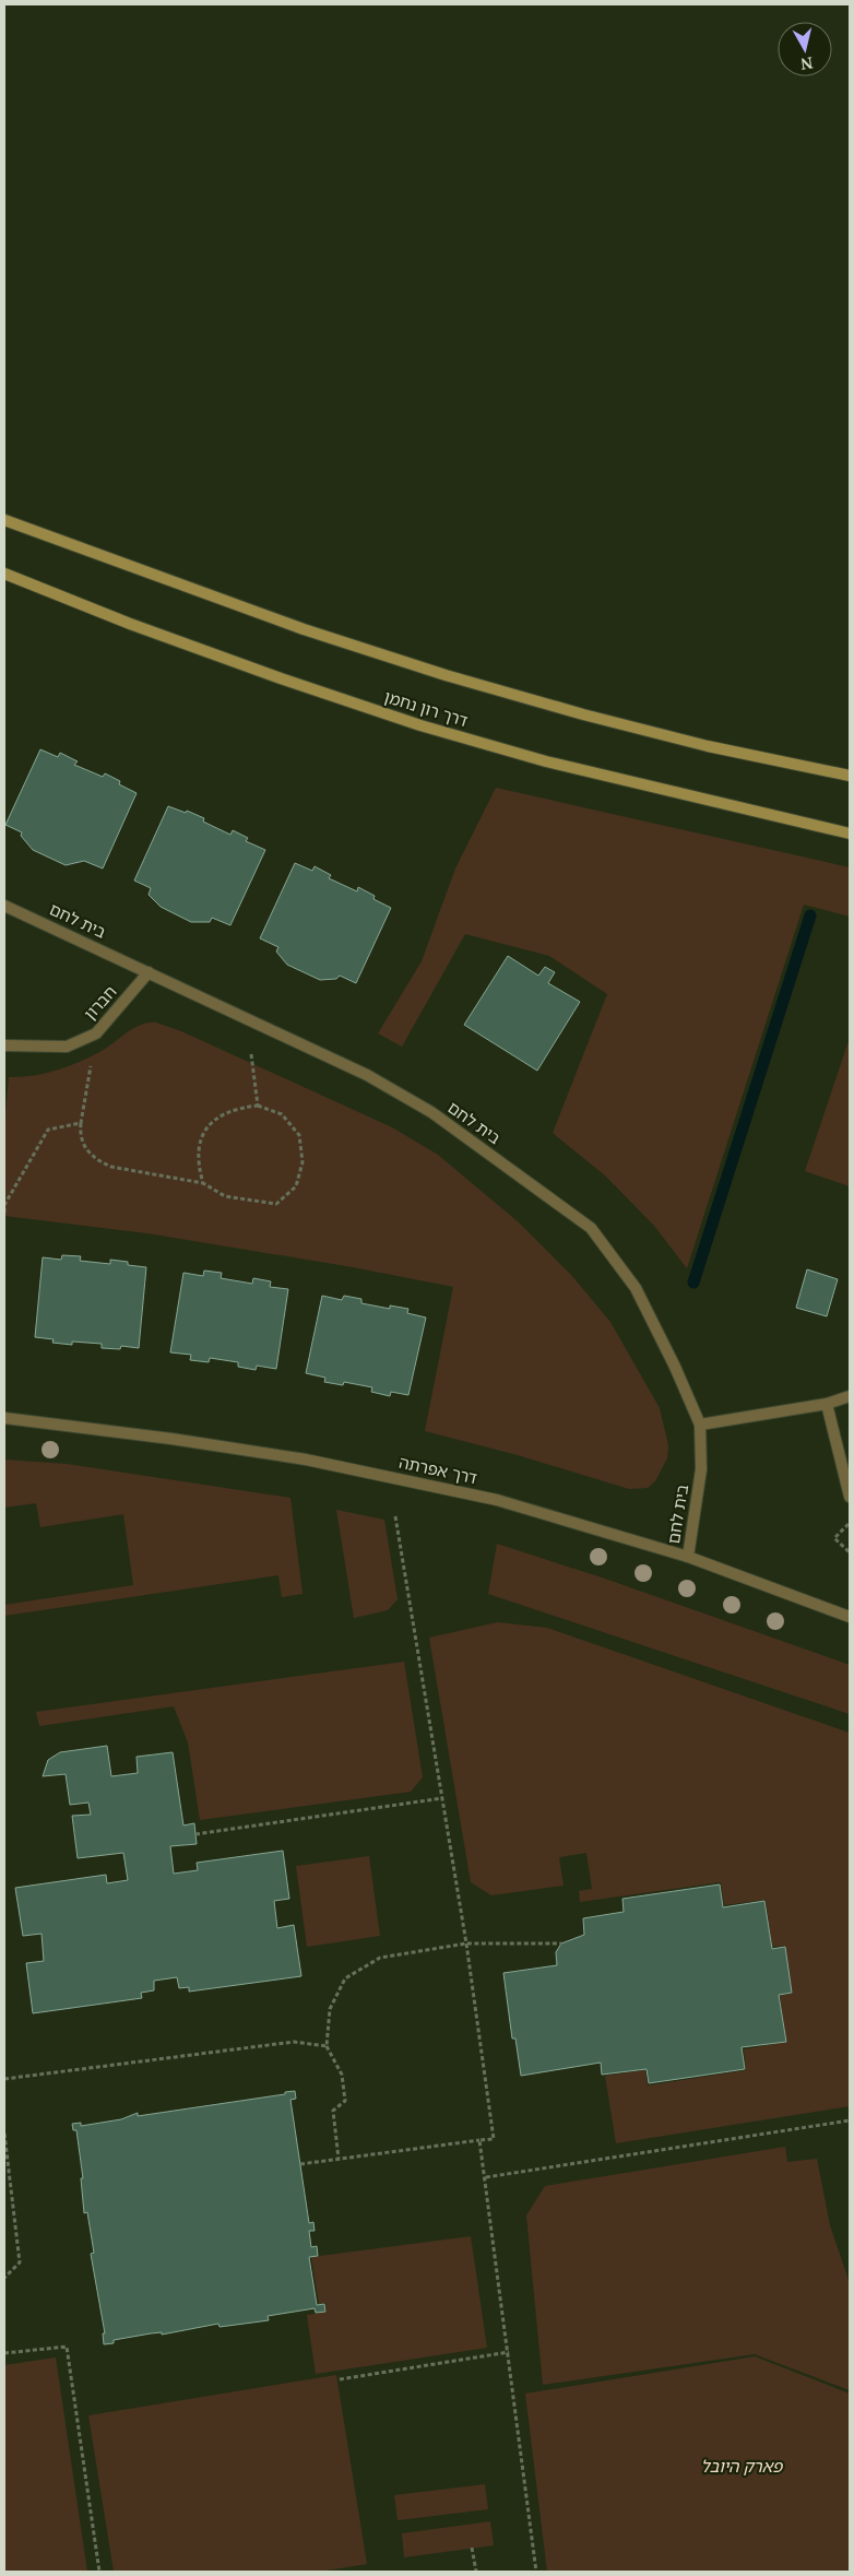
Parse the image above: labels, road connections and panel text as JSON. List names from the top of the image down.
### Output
{
  "streets": {
    "main road": ["דרך רון נחמן"],
    "street": ["בית לחם", "חברון", "דרך אפרתה"]
  },
  "crossings": [
    ["בית לחם", "חברון"],
    ["בית לחם", "דרך אפרתה"]
  ],
  "parks": ["פארק היובל"],
  "north": "bottom"
}
